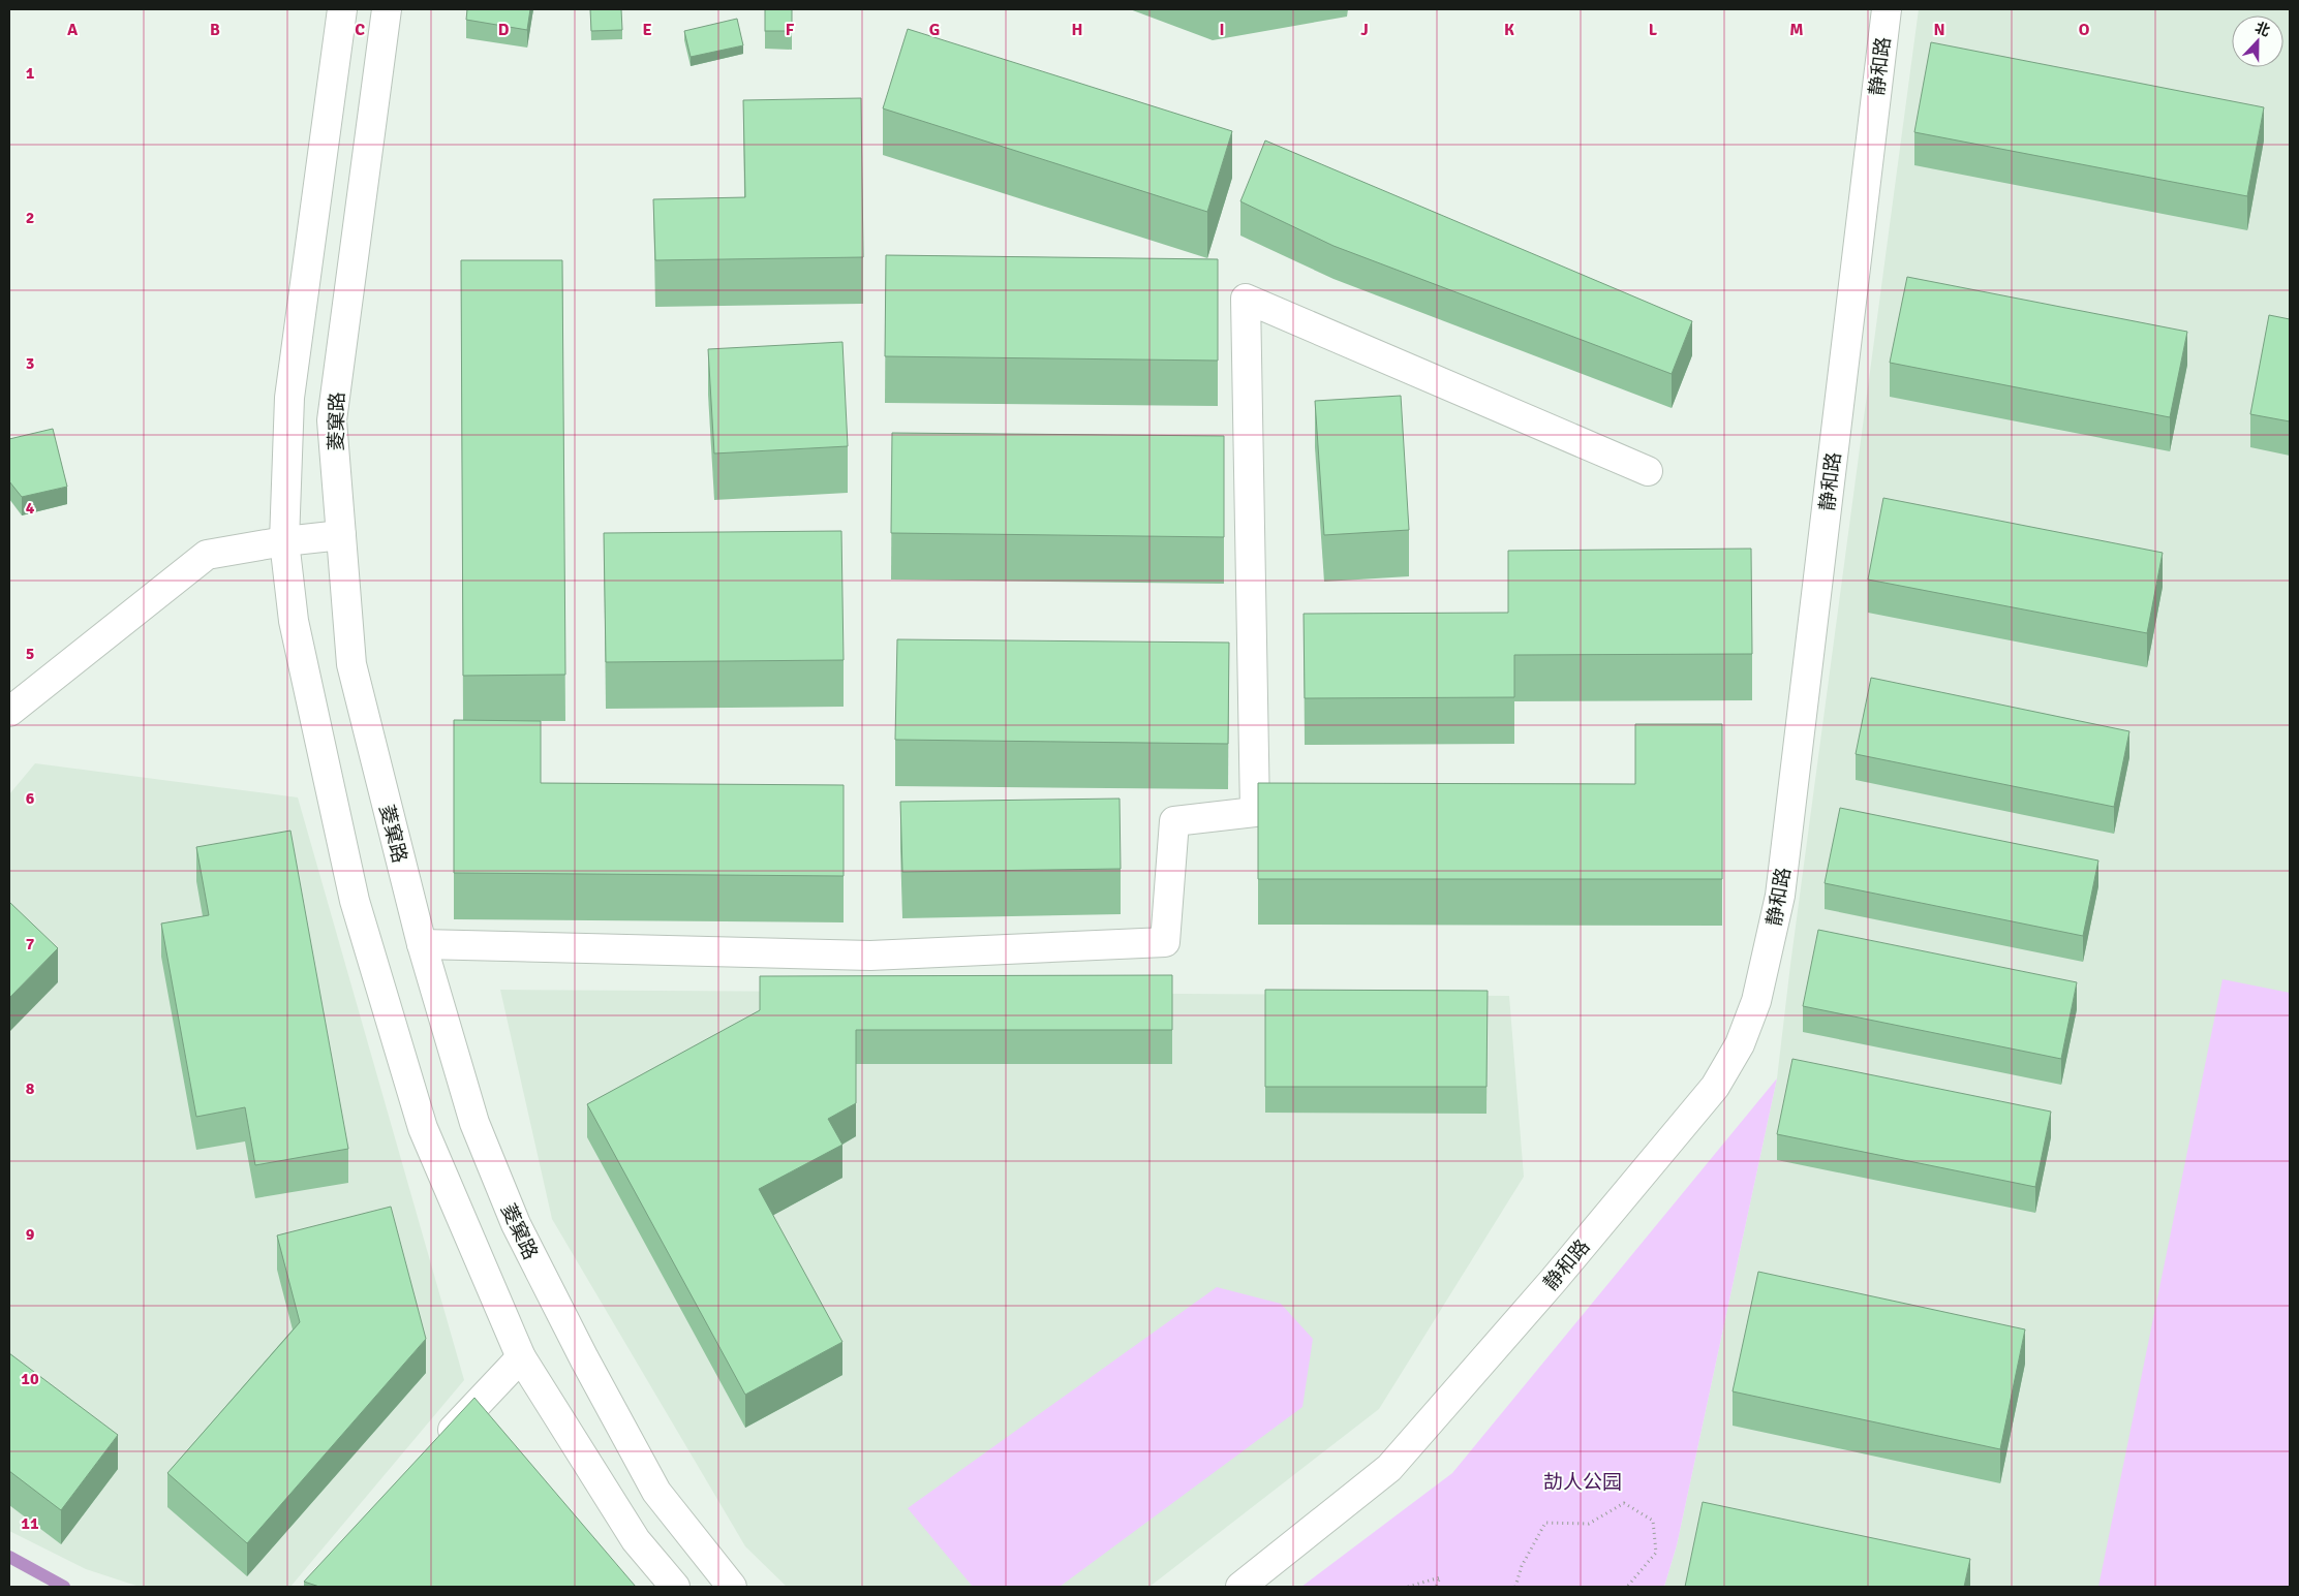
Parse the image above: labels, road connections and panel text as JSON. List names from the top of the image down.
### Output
{
  "streets": {
    "street": ["静和路", "菱窠路"]
  },
  "parks": ["劼人公园"],
  "north": "top",
  "grid": {
    "columns": [
      "A",
      "B",
      "C",
      "D",
      "E",
      "F",
      "G",
      "H",
      "I",
      "J",
      "K",
      "L",
      "M",
      "N",
      "O"
    ],
    "rows": [
      "1",
      "2",
      "3",
      "4",
      "5",
      "6",
      "7",
      "8",
      "9",
      "10",
      "11"
    ]
  }
}
